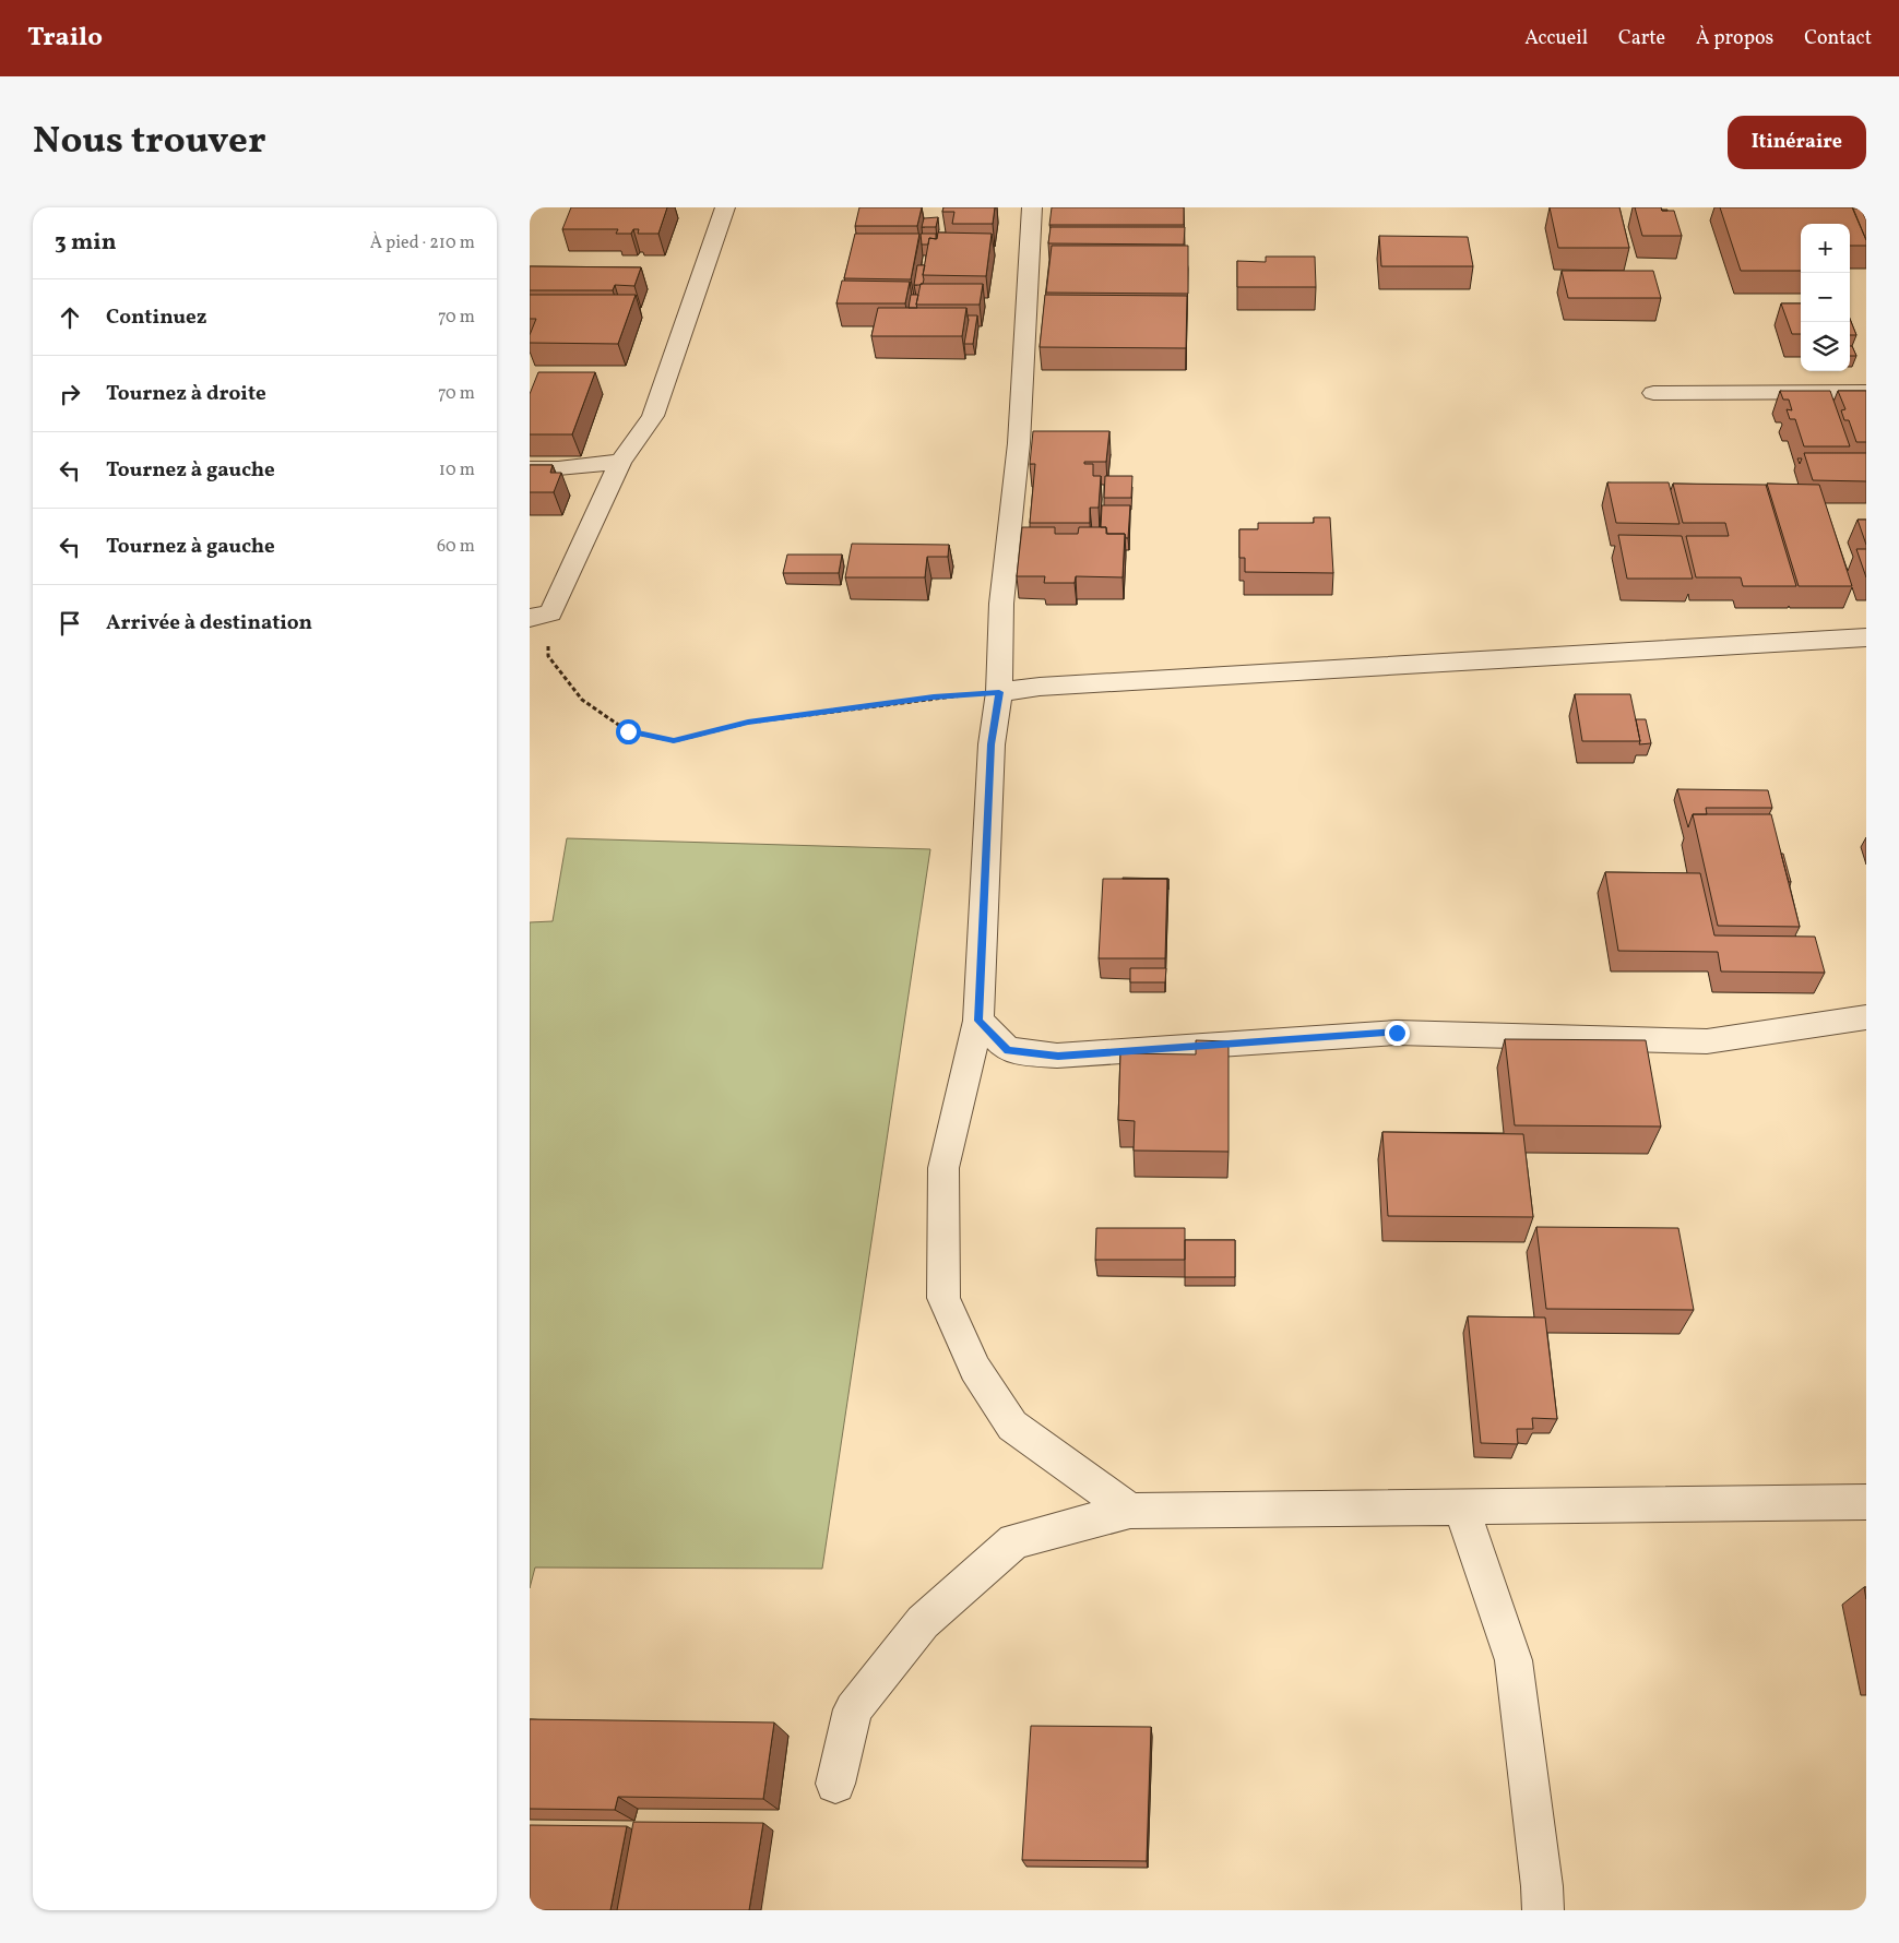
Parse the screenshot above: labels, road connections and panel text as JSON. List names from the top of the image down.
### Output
{
  "page": {
    "header": "Trailo",
    "nav": [
      "Accueil",
      "Carte",
      "À propos",
      "Contact"
    ],
    "title": "Nous trouver",
    "buttons": "Itinéraire",
    "heading": ["3 min", "À pied · 210 m"],
    "map_buttons": ["+", "−"],
    "list": [
      ["Continuez", "70 m"],
      ["Tournez à droite", "70 m"],
      ["Tournez à gauche", "10 m"],
      ["Tournez à gauche", "60 m"],
      "Arrivée à destination"
    ]
  }
}
